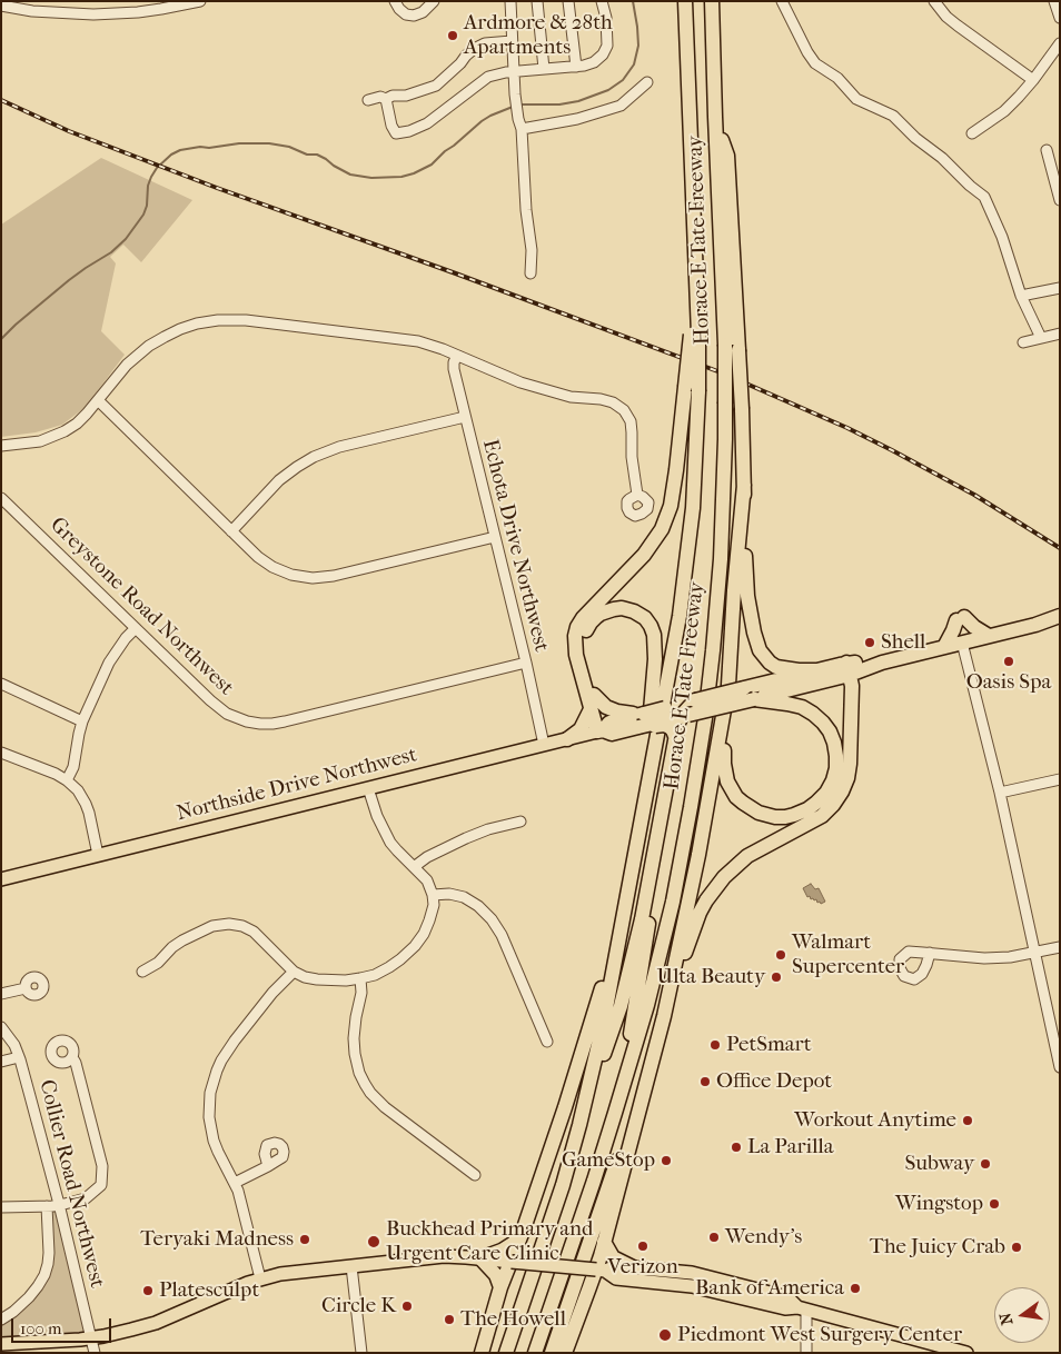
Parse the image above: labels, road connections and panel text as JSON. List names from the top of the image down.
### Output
{
  "streets": {
    "highway": ["Horace E Tate Freeway", "Northside Drive Northwest"],
    "street": ["Echota Drive Northwest", "Greystone Road Northwest", "Collier Road Northwest"]
  },
  "crossings": [
    ["Echota Drive Northwest", "Greystone Road Northwest"],
    ["Echota Drive Northwest", "Northside Drive Northwest"]
  ],
  "places": [
    "Ardmore & 28th Apartments",
    "Shell",
    "Oasis Spa",
    "Walmart Supercenter",
    "Ulta Beauty",
    "PetSmart",
    "Office Depot",
    "Workout Anytime",
    "La Parilla",
    "GameStop",
    "Subway",
    "Wingstop",
    "Wendy's",
    "Teryaki Madness",
    "Buckhead Primary and Urgent Care Clinic",
    "Verizon",
    "The Juicy Crab",
    "Bank of America",
    "Platesculpt",
    "Circle K",
    "The Howell",
    "Piedmont West Surgery Center"
  ],
  "scale_bar": "100 m",
  "north": "left"
}
